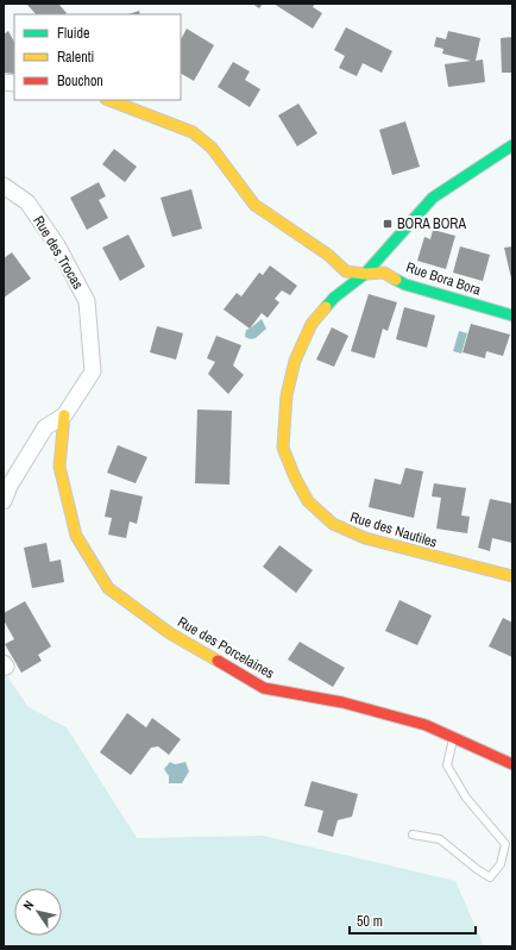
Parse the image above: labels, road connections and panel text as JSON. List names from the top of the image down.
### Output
{
  "streets": {
    "street": [
      "Rue des Trocas",
      "Rue Bora Bora",
      "Rue des Nautiles",
      "Rue des Porcelaines"
    ]
  },
  "crossings": [
    ["Rue des Trocas", "Rue des Porcelaines"],
    ["Rue Bora Bora", "Rue des Nautiles"]
  ],
  "places": {
    "transit": ["BORA BORA"]
  },
  "legend": ["Fluide", "Ralenti", "Bouchon"],
  "scale_bar": "50 m",
  "north": "top left"
}
